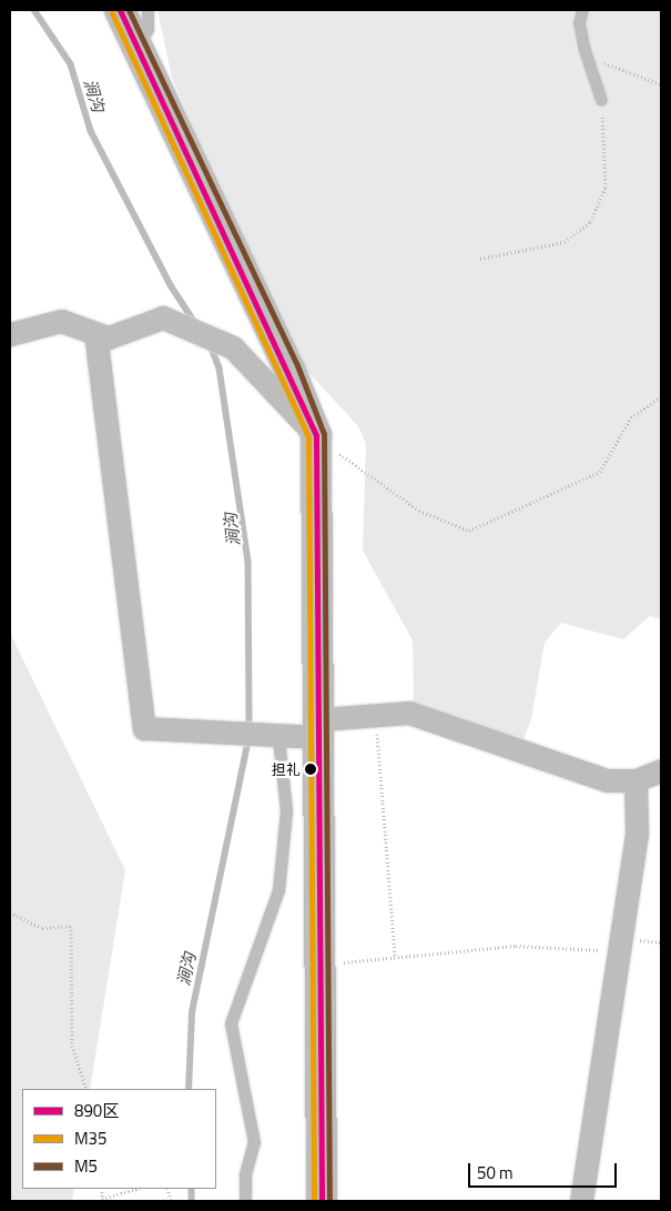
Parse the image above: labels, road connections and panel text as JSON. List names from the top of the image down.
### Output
{
  "water": ["涧沟"],
  "places": ["担礼"],
  "lines": ["transit line 890区", "transit line M5", "transit line M35"],
  "legend": ["890区", "M35", "M5"],
  "scale_bar": "50 m"
}
